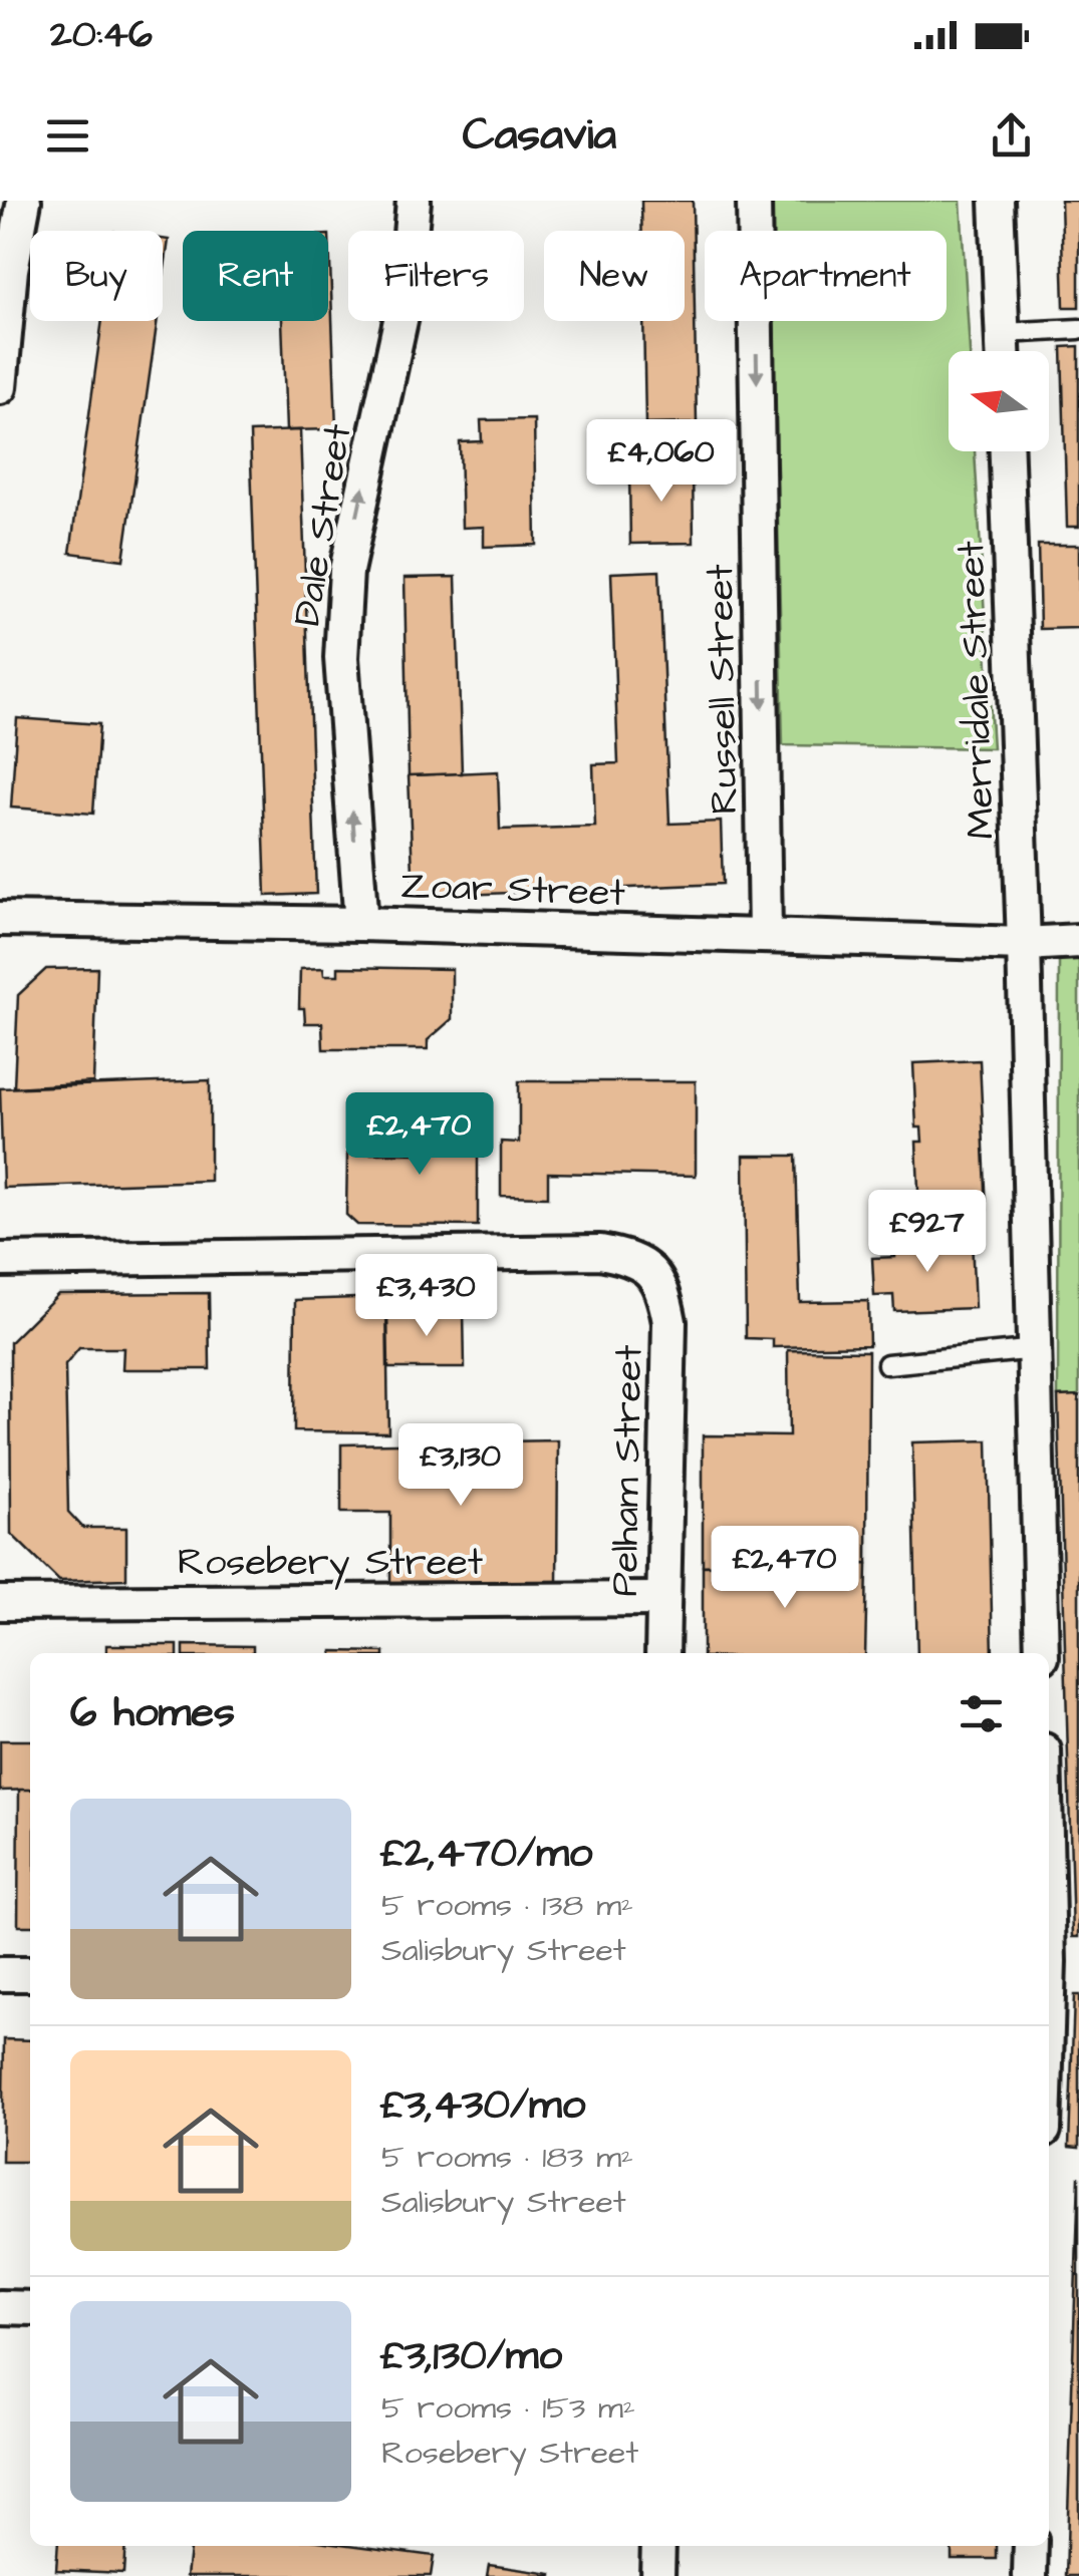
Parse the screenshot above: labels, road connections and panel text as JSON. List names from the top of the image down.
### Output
{
  "streets": {
    "street": [
      "Dale Street",
      "Russell Street",
      "Merridale Street",
      "Zoar Street",
      "Pelham Street",
      "Rosebery Street"
    ]
  },
  "crossings": [
    ["Dale Street", "Zoar Street"],
    ["Russell Street", "Zoar Street"],
    ["Merridale Street", "Zoar Street"],
    ["Pelham Street", "Rosebery Street"]
  ],
  "one_way": ["Dale Street", "Russell Street"],
  "north": "left",
  "page": {
    "status": "20:46",
    "header": "Casavia",
    "chip": [
      "Buy",
      "Rent",
      "Filters",
      "New",
      "Apartment"
    ],
    "price": [
      "£4,060",
      "£2,470",
      "£927",
      "£3,430",
      "£3,130",
      "£2,470"
    ],
    "heading": "6 homes",
    "list": [
      {
        "name": "£2,470/mo",
        "note": "5 rooms · 138 m² · Salisbury Street"
      },
      {
        "name": "£3,430/mo",
        "note": "5 rooms · 183 m² · Salisbury Street"
      },
      {
        "name": "£3,130/mo",
        "note": "5 rooms · 153 m² · Rosebery Street"
      }
    ]
  }
}
